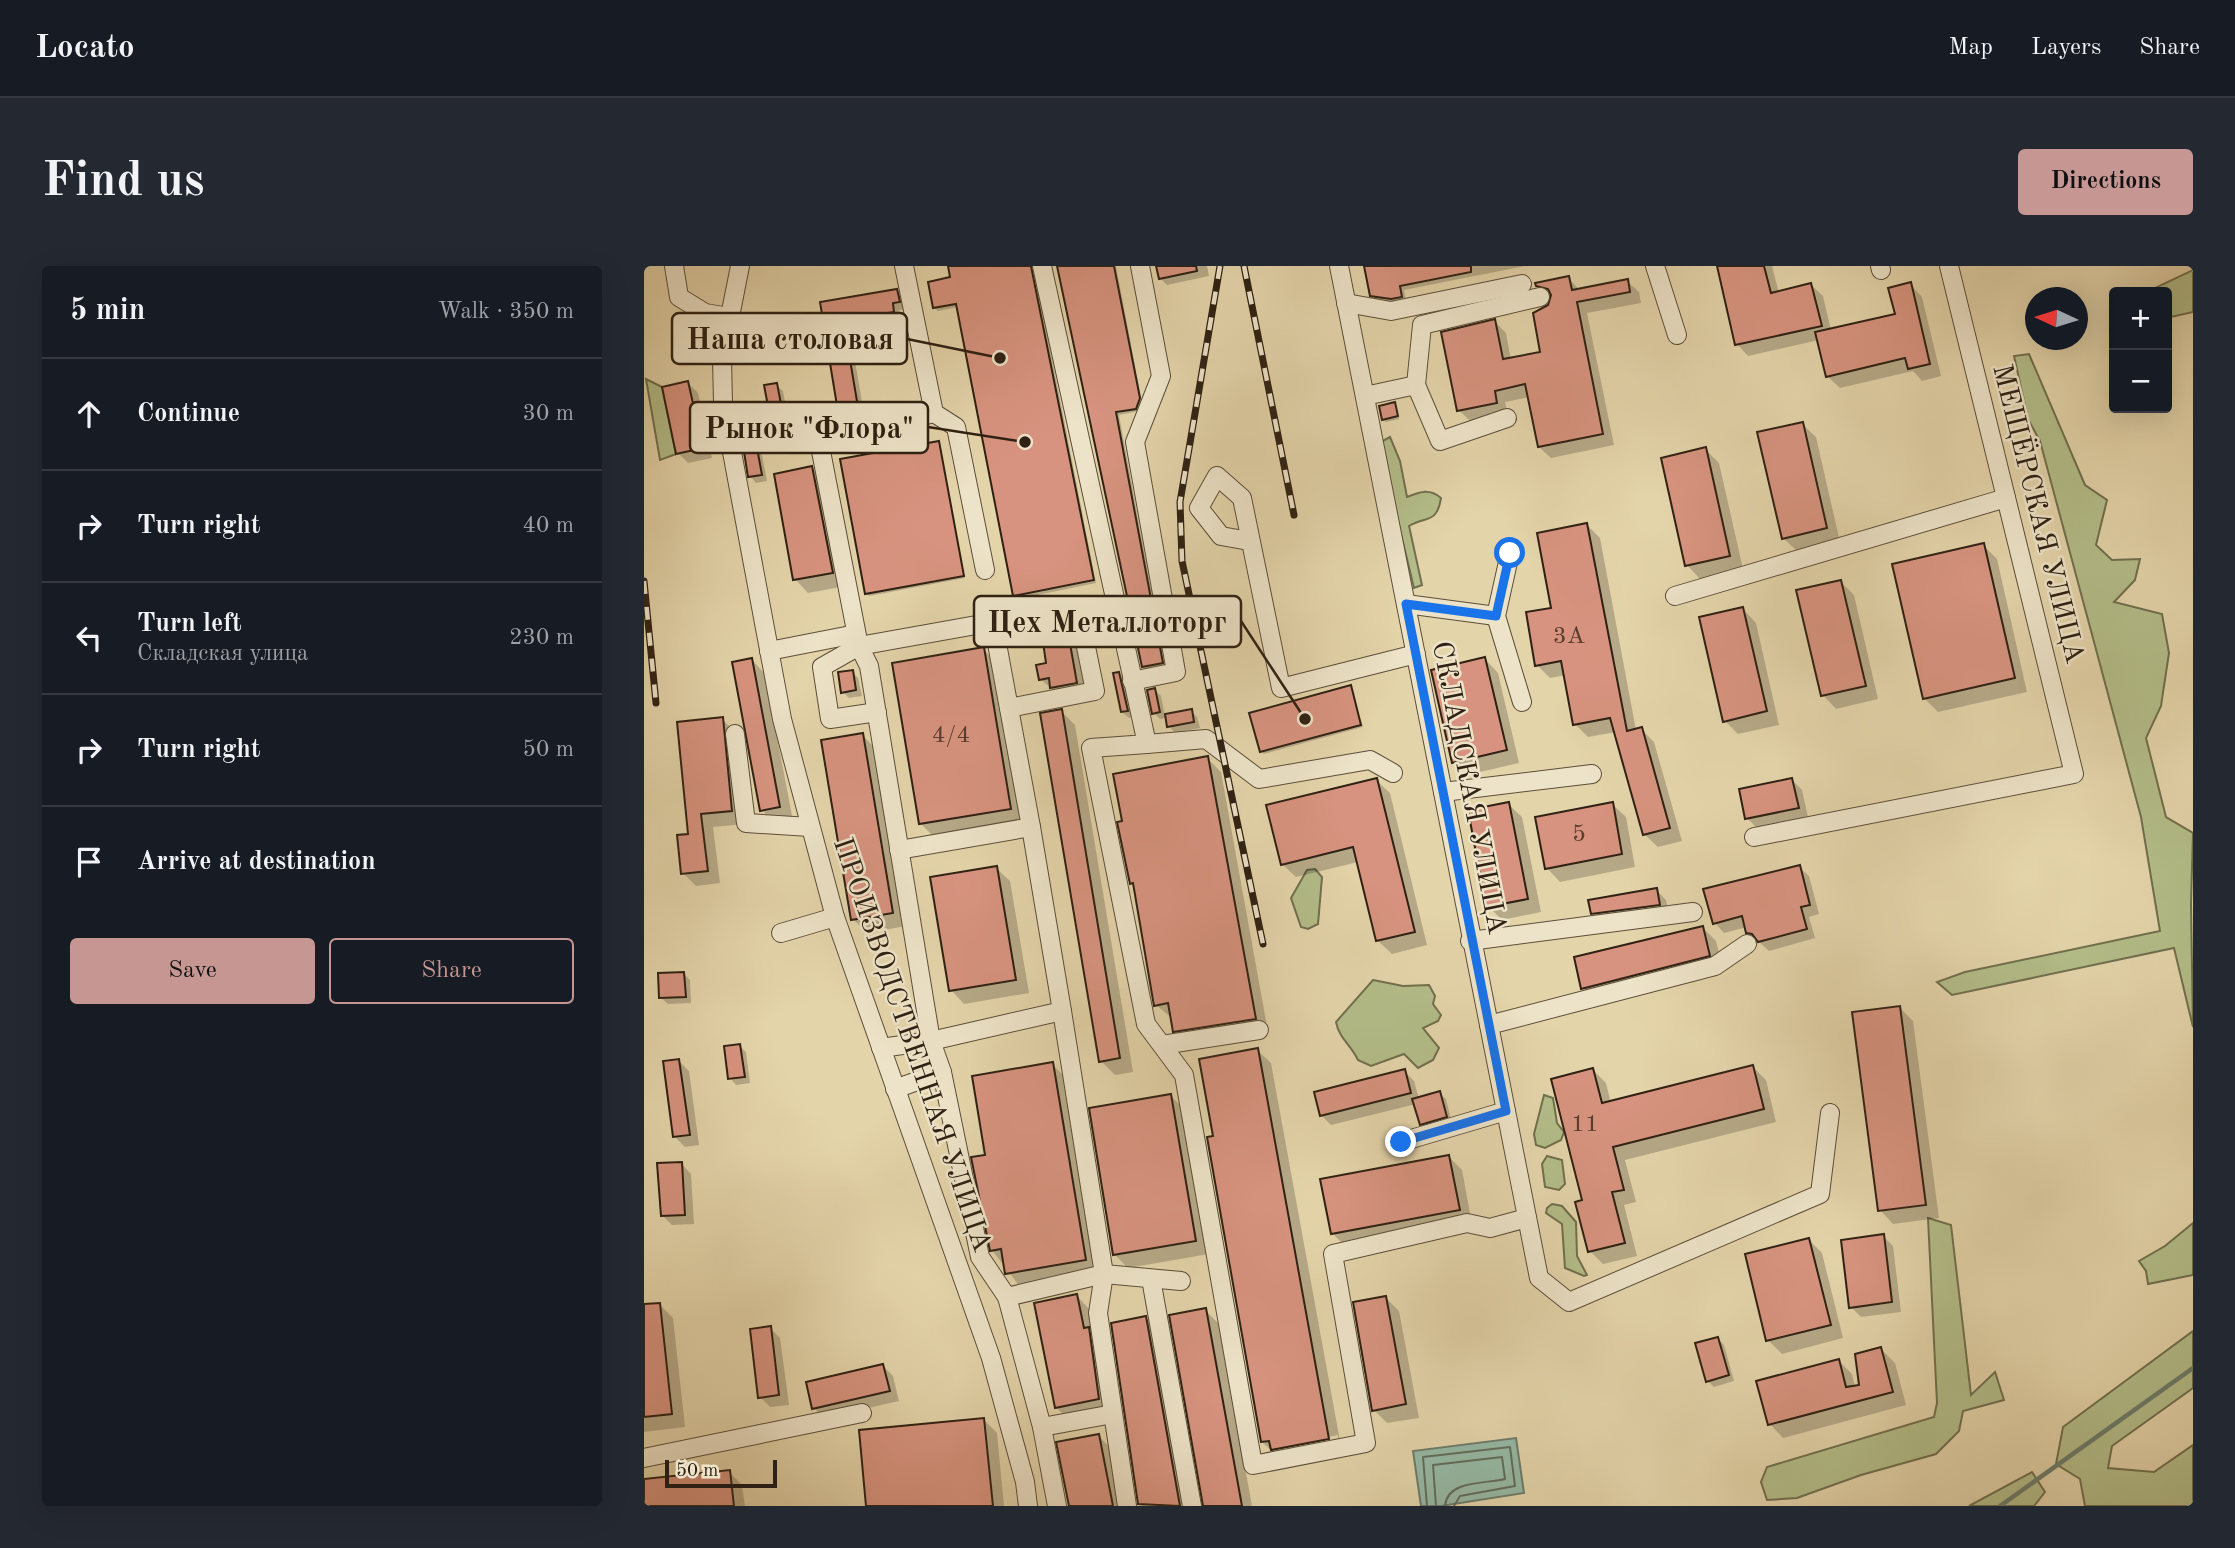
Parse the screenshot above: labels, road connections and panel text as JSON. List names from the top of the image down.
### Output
{
  "streets": {
    "street": ["МЕЩЁРСКАЯ УЛИЦА", "СКЛАДСКАЯ УЛИЦА", "ПРОИЗВОДСТВЕННАЯ УЛИЦА"]
  },
  "places": ["Наша столовая", "Рынок \"Флора\"", "Цех Металлоторг"],
  "house_numbers": [
    "3А",
    "4/4",
    "5",
    "11"
  ],
  "scale_bar": "50 m",
  "north": "left",
  "page": {
    "header": "Locato",
    "nav": ["Map", "Layers", "Share"],
    "buttons": [
      "Directions",
      ["Save", "Share"]
    ],
    "title": "Find us",
    "heading": ["5 min", "Walk · 350 m"],
    "map_buttons": ["+", "−"],
    "list": [
      ["Continue", "30 m"],
      ["Turn right", "40 m"],
      ["Turn left", "Складская улица", "230 m"],
      ["Turn right", "50 m"],
      "Arrive at destination"
    ],
    "scale": "50 m"
  }
}
